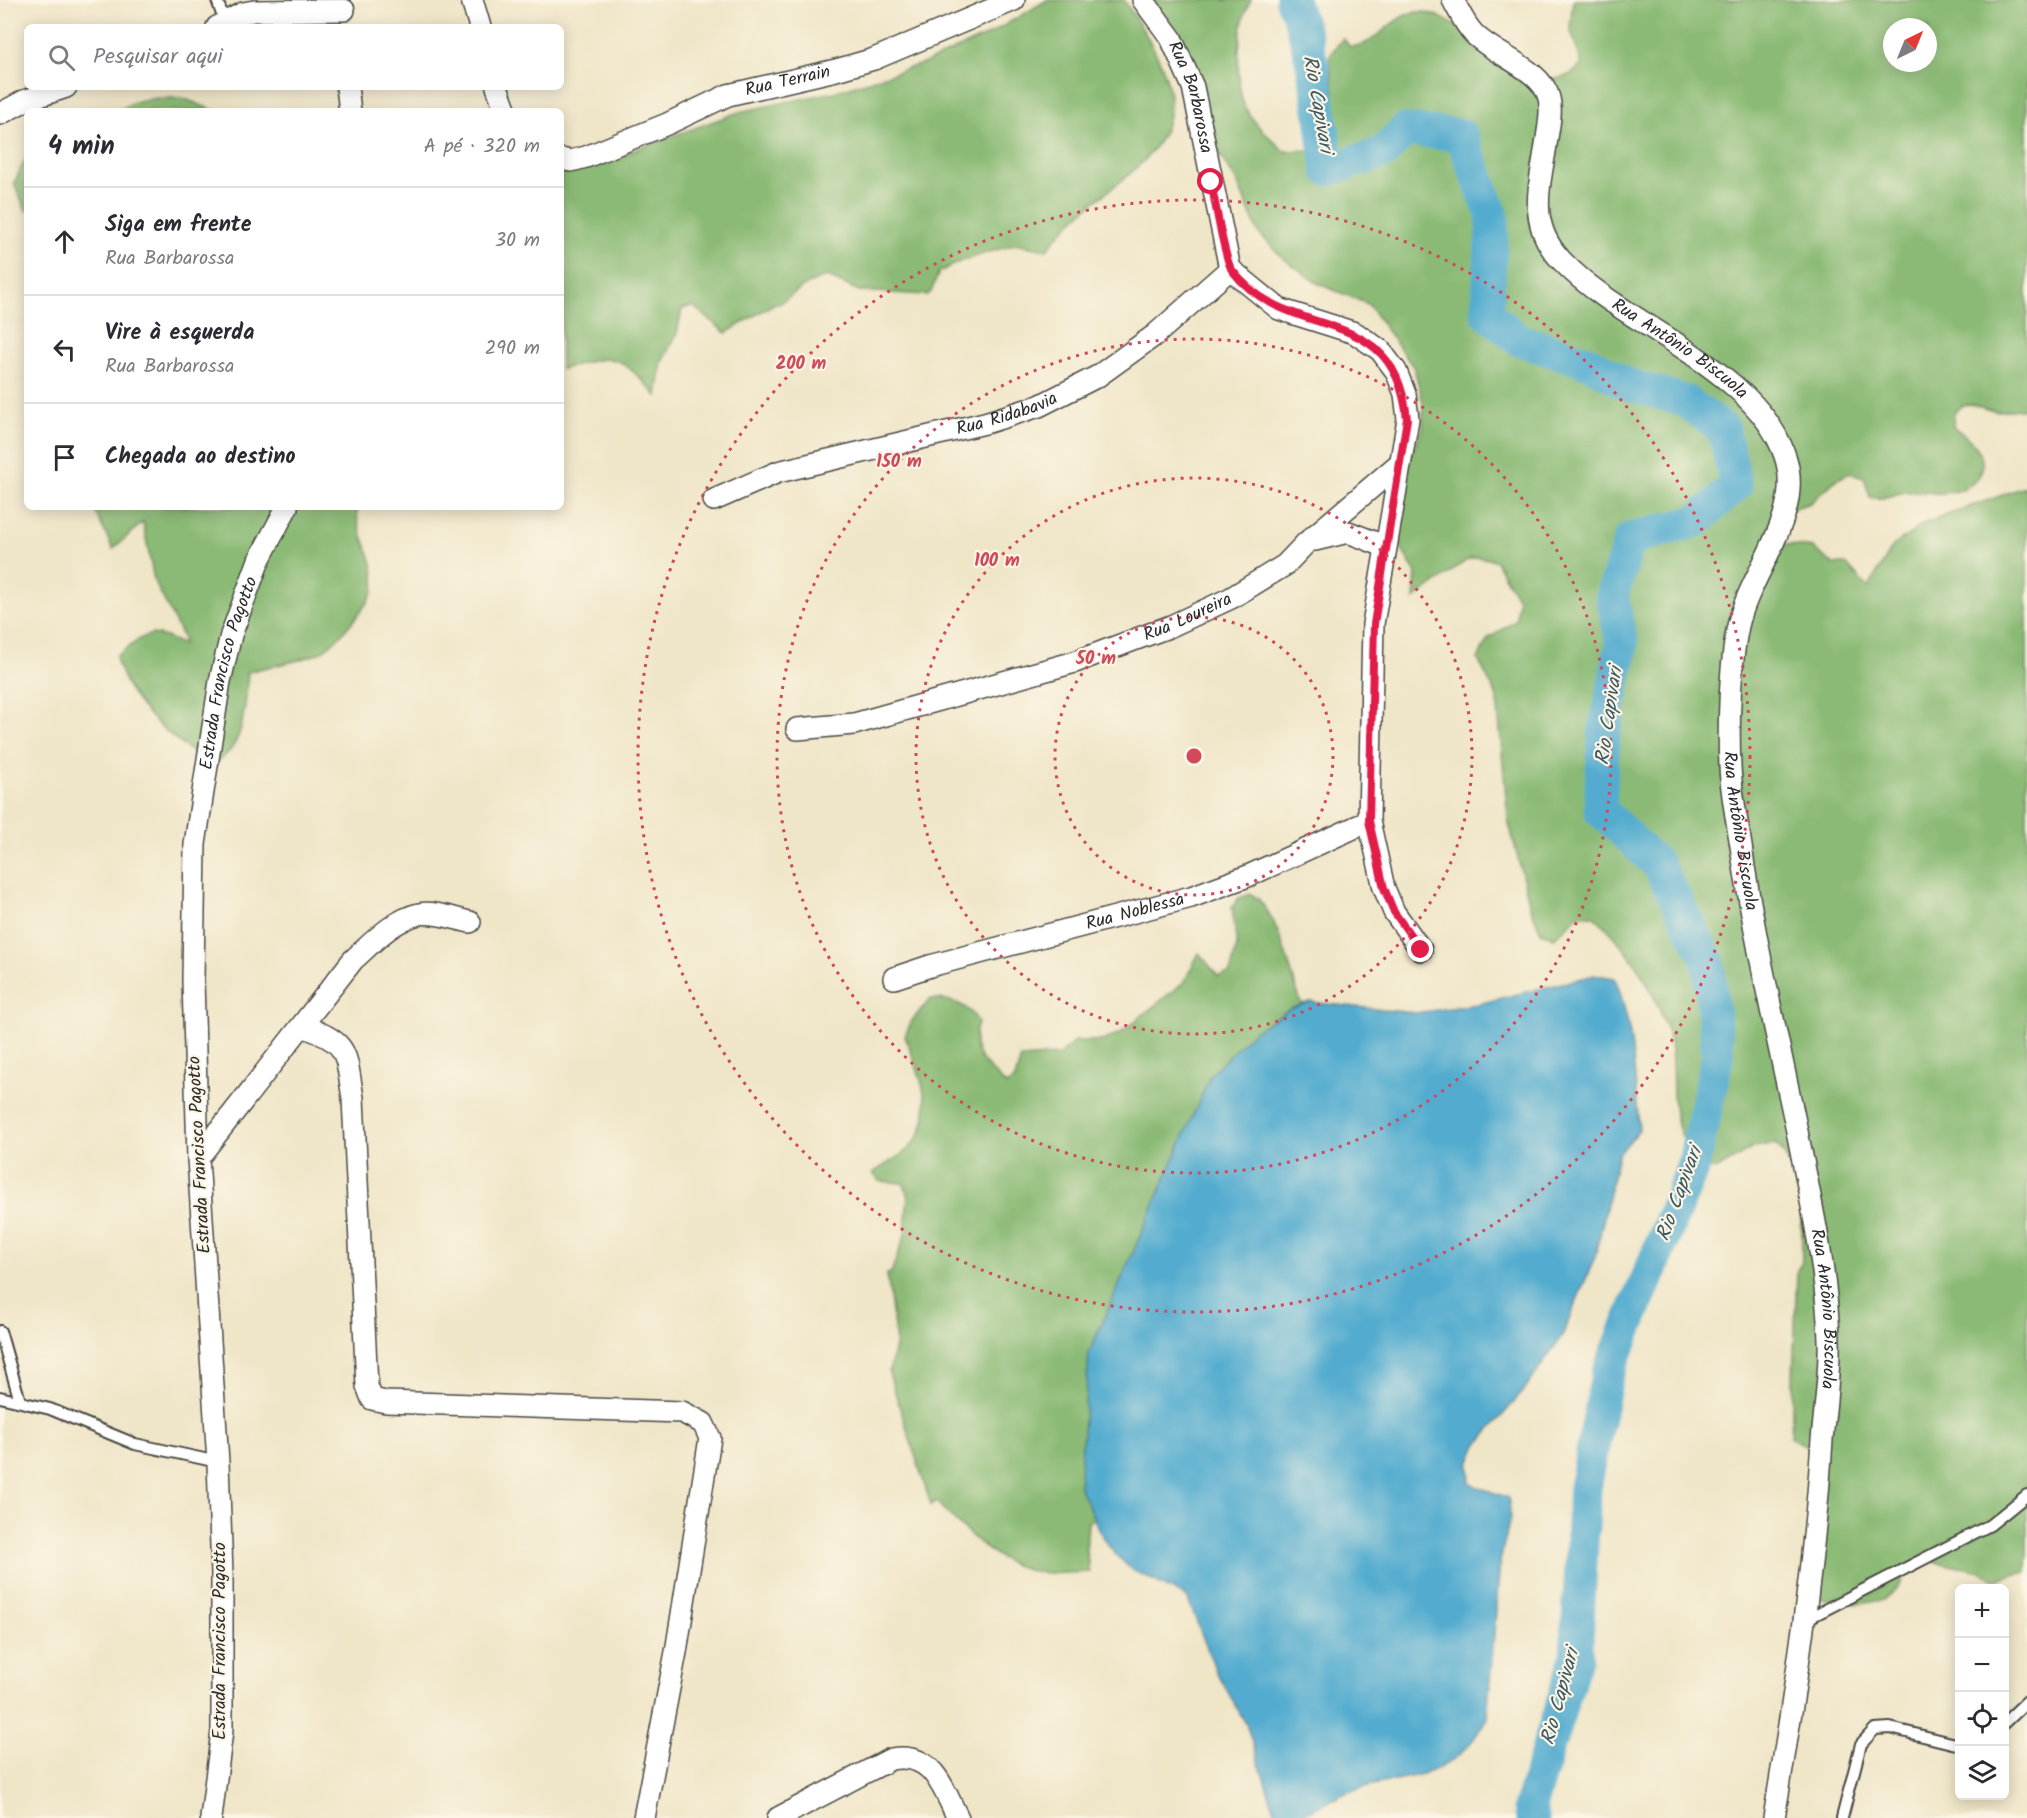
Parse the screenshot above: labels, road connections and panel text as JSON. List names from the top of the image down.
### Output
{
  "streets": {
    "street": [
      "Rua Terrain",
      "Rua Barbarossa",
      "Rua Antônio Biscuola",
      "Rua Ridabavia",
      "Rua Loureira",
      "Estrada Francisco Pagotto",
      "Rua Noblessa"
    ]
  },
  "crossings": [
    ["Rua Barbarossa", "Rua Ridabavia"]
  ],
  "water": ["Rio Capivari"],
  "north": "top right",
  "page": {
    "search": "Pesquisar aqui",
    "heading": ["4 min", "A pé · 320 m"],
    "list": [
      ["Siga em frente", "Rua Barbarossa", "30 m"],
      ["Vire à esquerda", "Rua Barbarossa", "290 m"],
      "Chegada ao destino"
    ],
    "map_buttons": ["+", "−"]
  },
  "rings": [
    "200 m",
    "150 m",
    "100 m",
    "50 m"
  ]
}
